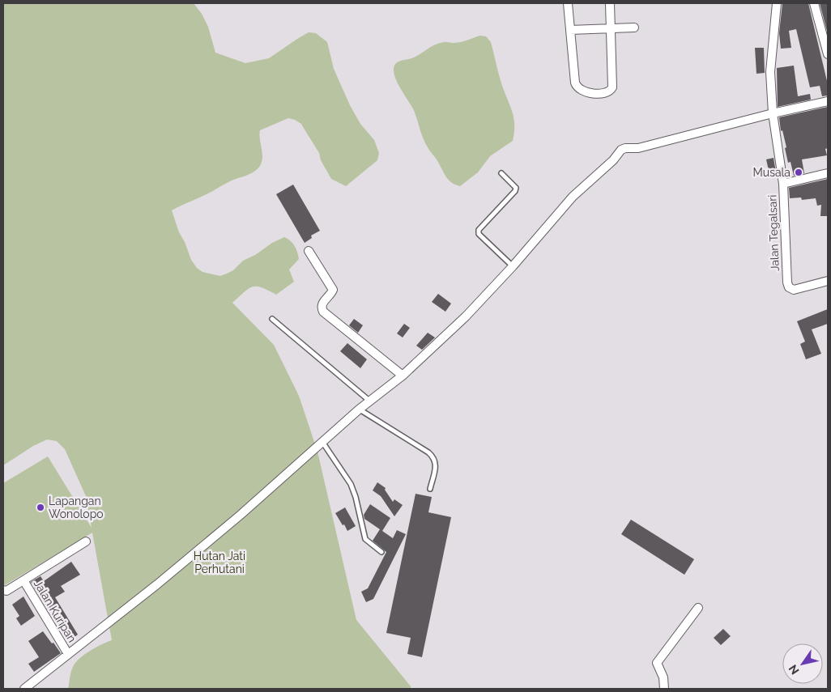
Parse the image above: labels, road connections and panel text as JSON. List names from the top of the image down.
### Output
{
  "streets": {
    "street": ["Jalan Tegalsari", "Jalan Kuripan"]
  },
  "crossings": [
    ["Jalan Tegalsari", "Jalan Kuripan"]
  ],
  "parks": ["Hutan Jati Perhutani"],
  "places": ["Musala", "Lapangan Wonolopo"],
  "north": "bottom left"
}
